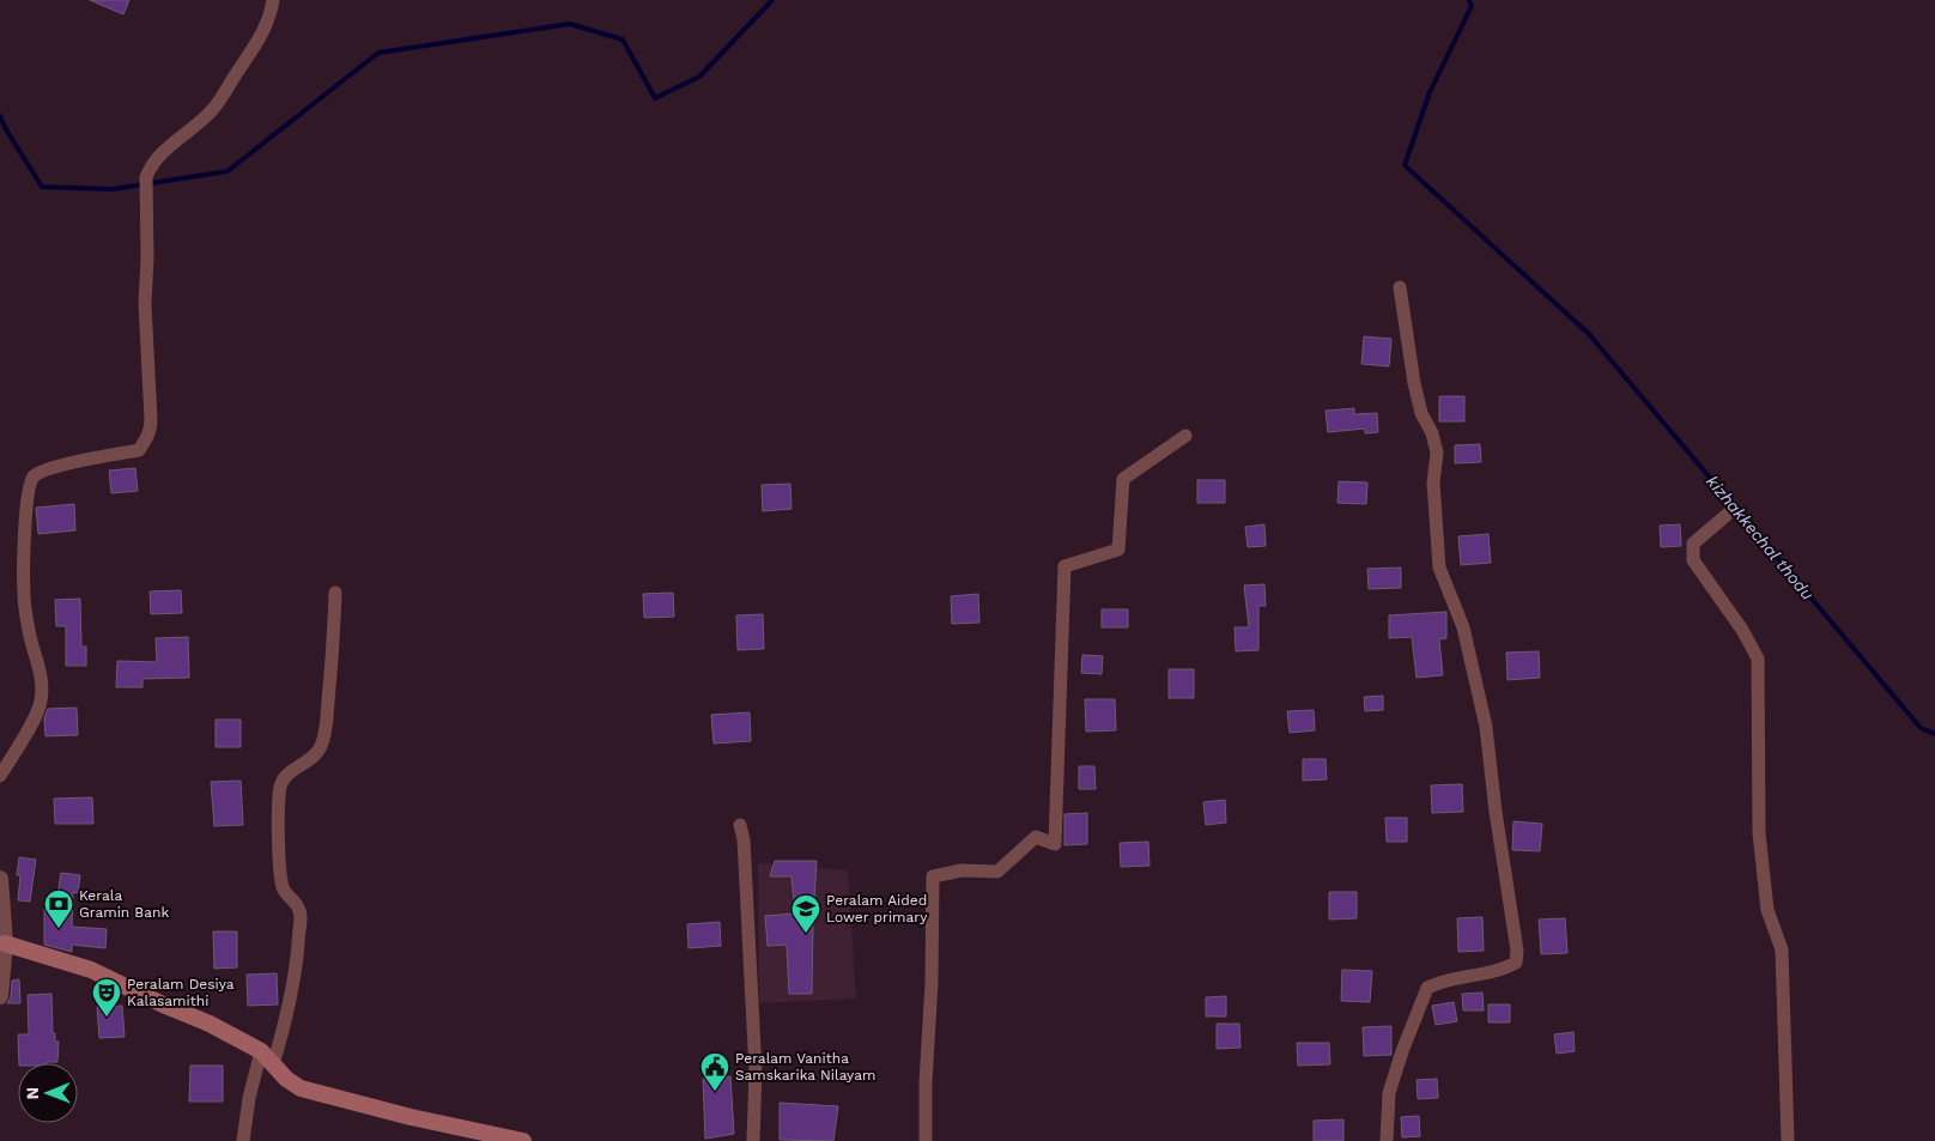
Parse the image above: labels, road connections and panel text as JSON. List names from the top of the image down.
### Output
{
  "water": ["kizhakkechal thodu"],
  "places": {
    "bank": ["Kerala Gramin Bank"],
    "school or university": ["Peralam Aided Lower primary"],
    "theatre": ["Peralam Desiya Kalasamithi"],
    "public building": ["Peralam Vanitha Samskarika Nilayam"]
  },
  "north": "left"
}
